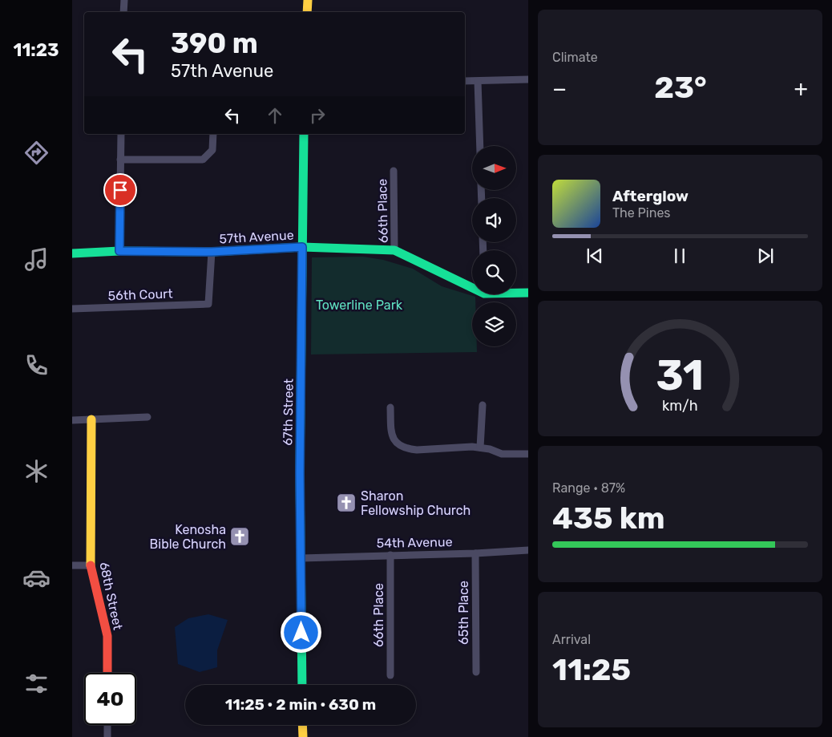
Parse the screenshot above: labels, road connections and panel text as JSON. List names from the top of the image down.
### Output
{
  "streets": {
    "street": [
      "66th Place",
      "57th Avenue",
      "56th Court",
      "67th Street",
      "54th Avenue",
      "68th Street",
      "65th Place"
    ]
  },
  "crossings": [
    ["66th Place", "57th Avenue"],
    ["66th Place", "54th Avenue"],
    ["57th Avenue", "56th Court"],
    ["57th Avenue", "67th Street"],
    ["67th Street", "54th Avenue"],
    ["54th Avenue", "65th Place"]
  ],
  "parks": ["Towerline Park"],
  "places": {
    "church": ["Sharon Fellowship Church", "Kenosha Bible Church"]
  },
  "north": "right",
  "page": {
    "tabs": "11:23",
    "tile": [
      "Climate",
      ["Range · 87%", "435 km"],
      ["Arrival", "11:25"]
    ],
    "turn": ["390 m", "57th Avenue"],
    "heat": ["−", "23°", "+"],
    "song": ["Afterglow", "The Pines"],
    "limit": "40",
    "trip": "11:25 · 2 min · 630 m",
    "gauge": ["31", "km/h"]
  }
}
